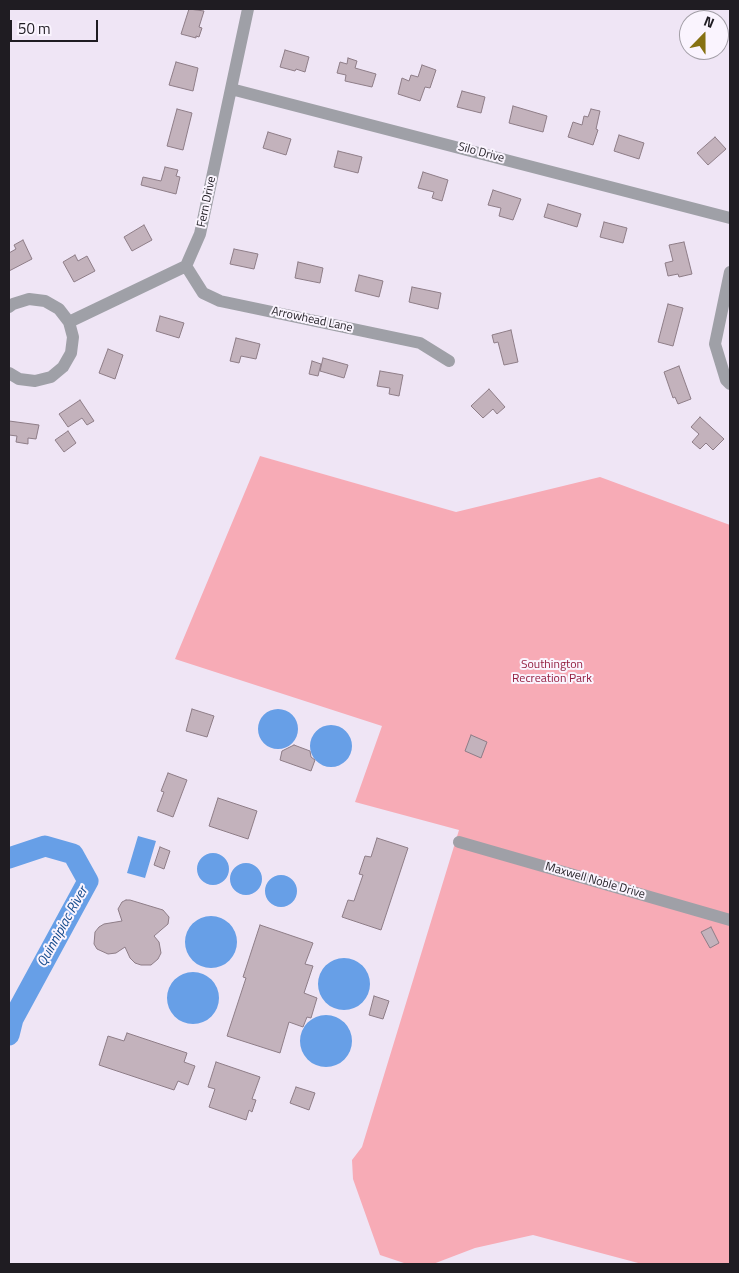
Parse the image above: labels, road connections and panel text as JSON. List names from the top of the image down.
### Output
{
  "streets": {
    "street": [
      "Silo Drive",
      "Fern Drive",
      "Arrowhead Lane",
      "Maxwell Noble Drive"
    ]
  },
  "crossings": [
    ["Silo Drive", "Fern Drive"],
    ["Fern Drive", "Arrowhead Lane"]
  ],
  "water": ["Quinnipiac River"],
  "parks": ["Southington Recreation Park"],
  "scale_bar": "50 m",
  "north": "top"
}
